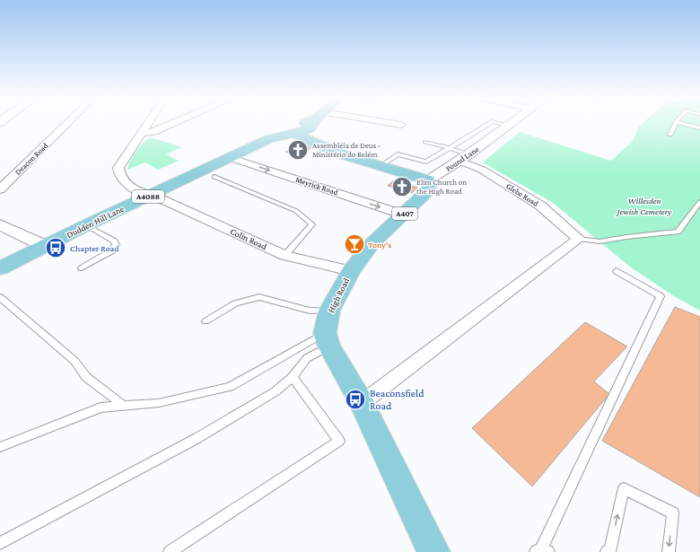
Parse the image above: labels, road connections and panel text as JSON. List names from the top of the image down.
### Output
{
  "streets": {
    "main road": [
      "A4088",
      "A407",
      "Dudden Hill Lane",
      "High Road"
    ],
    "street": [
      "Deacon Road",
      "Pound Lane",
      "Meyrick Road",
      "Glebe Road",
      "Colin Road"
    ]
  },
  "crossings": [
    ["Pound Lane", "Glebe Road"],
    ["Pound Lane", "High Road"],
    ["Meyrick Road", "Dudden Hill Lane"],
    ["Meyrick Road", "High Road"],
    ["Dudden Hill Lane", "Colin Road"],
    ["Colin Road", "High Road"]
  ],
  "one_way": ["Meyrick Road"],
  "parks": ["Willesden Jewish Cemetery"],
  "places": {
    "church": ["Assembléia de Deus - Ministério do Belém", "Elim Church on the High Road"],
    "bar": ["Tony's"],
    "bus stop": ["Chapter Road", "Beaconsfield Road"]
  }
}
